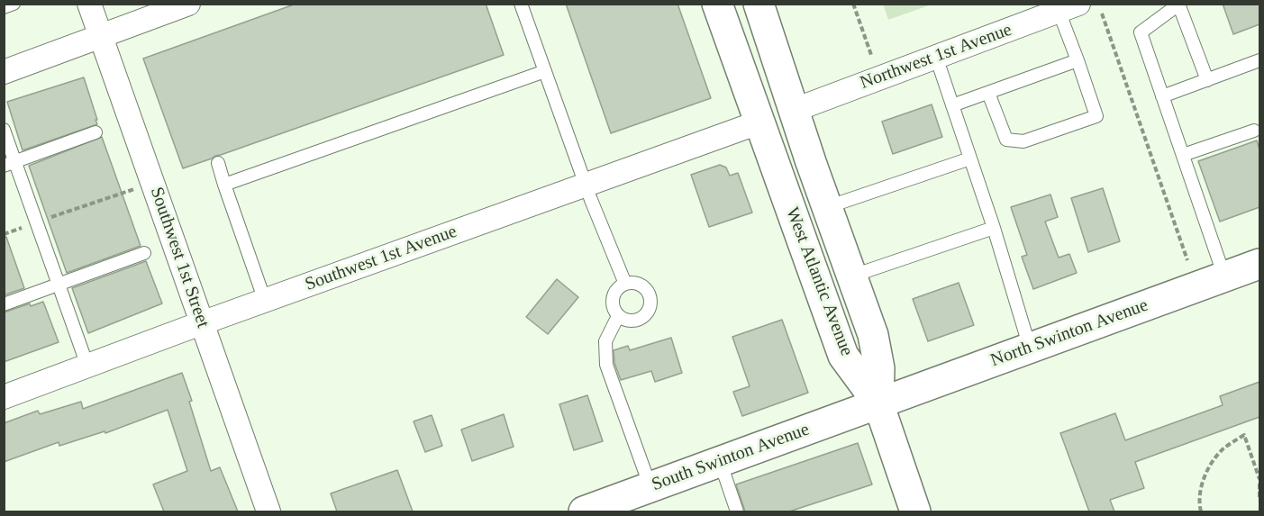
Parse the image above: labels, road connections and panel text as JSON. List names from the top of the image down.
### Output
{
  "streets": {
    "main road": ["West Atlantic Avenue", "North Swinton Avenue", "South Swinton Avenue"],
    "street": ["Northwest 1st Avenue", "Southwest 1st Street", "Southwest 1st Avenue"]
  },
  "crossings": [
    ["Northwest 1st Avenue", "West Atlantic Avenue"],
    ["Southwest 1st Street", "Southwest 1st Avenue"],
    ["Southwest 1st Avenue", "West Atlantic Avenue"],
    ["West Atlantic Avenue", "North Swinton Avenue"],
    ["West Atlantic Avenue", "South Swinton Avenue"],
    ["North Swinton Avenue", "South Swinton Avenue"]
  ]
}
